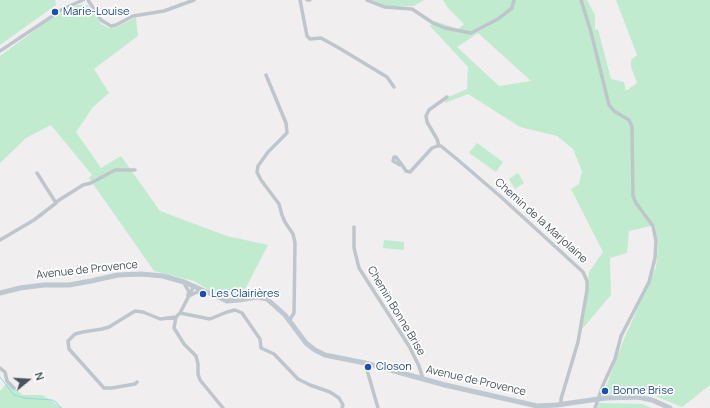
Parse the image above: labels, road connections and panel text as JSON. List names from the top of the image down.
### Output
{
  "streets": {
    "street": ["Chemin de la Marjolaine", "Avenue de Provence", "Chemin Bonne Brise"]
  },
  "crossings": [
    ["Chemin de la Marjolaine", "Avenue de Provence"],
    ["Avenue de Provence", "Chemin Bonne Brise"]
  ],
  "places": [
    "Marie-Louise",
    "Les Clairières",
    "Closon",
    "Bonne Brise"
  ],
  "north": "right"
}
